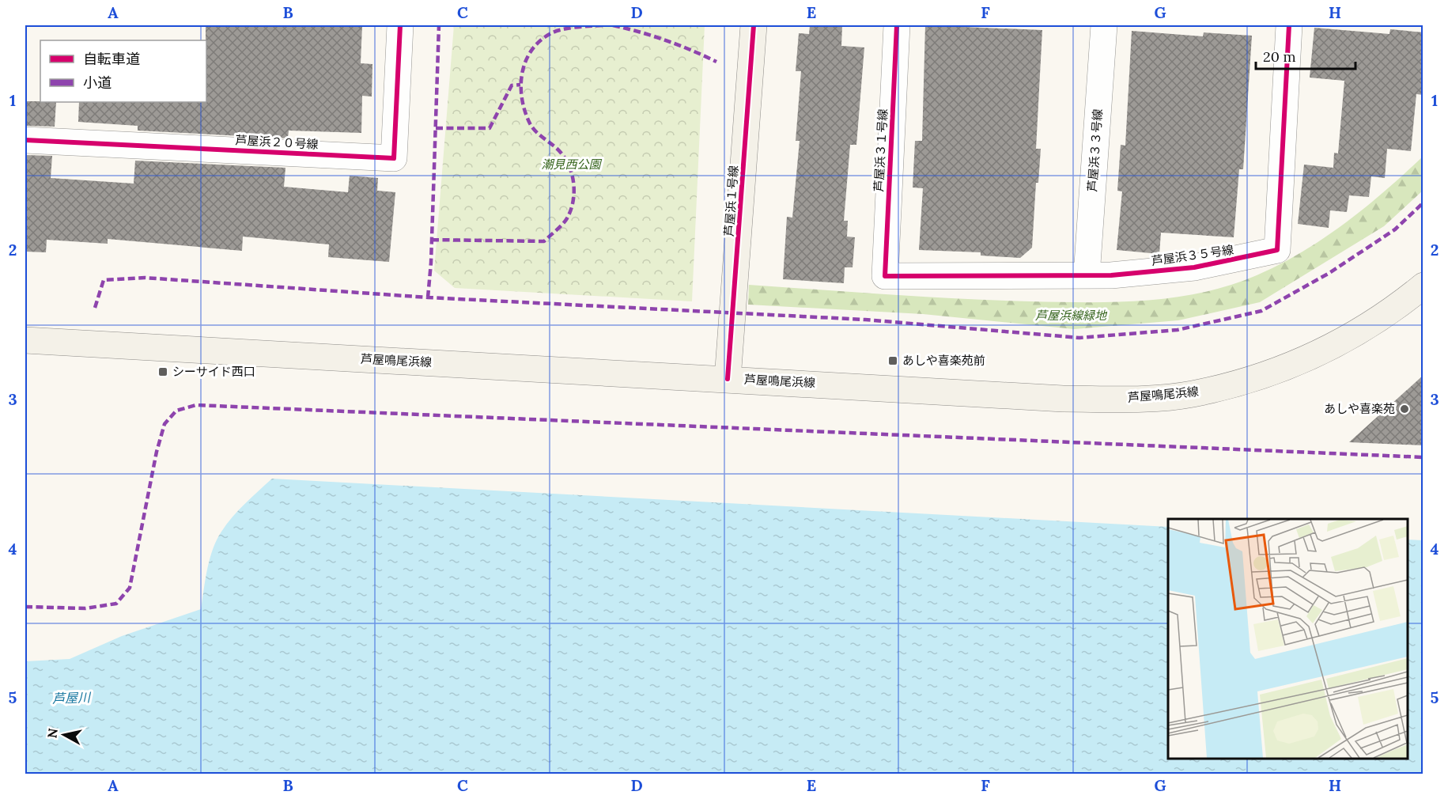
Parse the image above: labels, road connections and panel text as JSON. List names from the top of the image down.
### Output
{
  "streets": {
    "main road": ["芦屋浜１号線", "芦屋鳴尾浜線"],
    "street": [
      "芦屋浜２０号線",
      "芦屋浜３１号線",
      "芦屋浜３３号線",
      "芦屋浜３５号線"
    ]
  },
  "crossings": [
    ["芦屋浜３１号線", "芦屋浜３５号線"],
    ["芦屋浜３３号線", "芦屋浜３５号線"],
    ["芦屋浜１号線", "芦屋鳴尾浜線"]
  ],
  "water": ["芦屋川"],
  "parks": ["潮見西公園", "芦屋浜線緑地"],
  "places": {
    "transit": ["あしや喜楽苑前", "シーサイド西口"],
    "other": ["あしや喜楽苑"]
  },
  "legend": ["自転車道", "小道"],
  "scale_bar": "20 m",
  "north": "left",
  "grid": {
    "columns": [
      "A",
      "B",
      "C",
      "D",
      "E",
      "F",
      "G",
      "H"
    ],
    "rows": [
      "1",
      "2",
      "3",
      "4",
      "5"
    ]
  }
}
